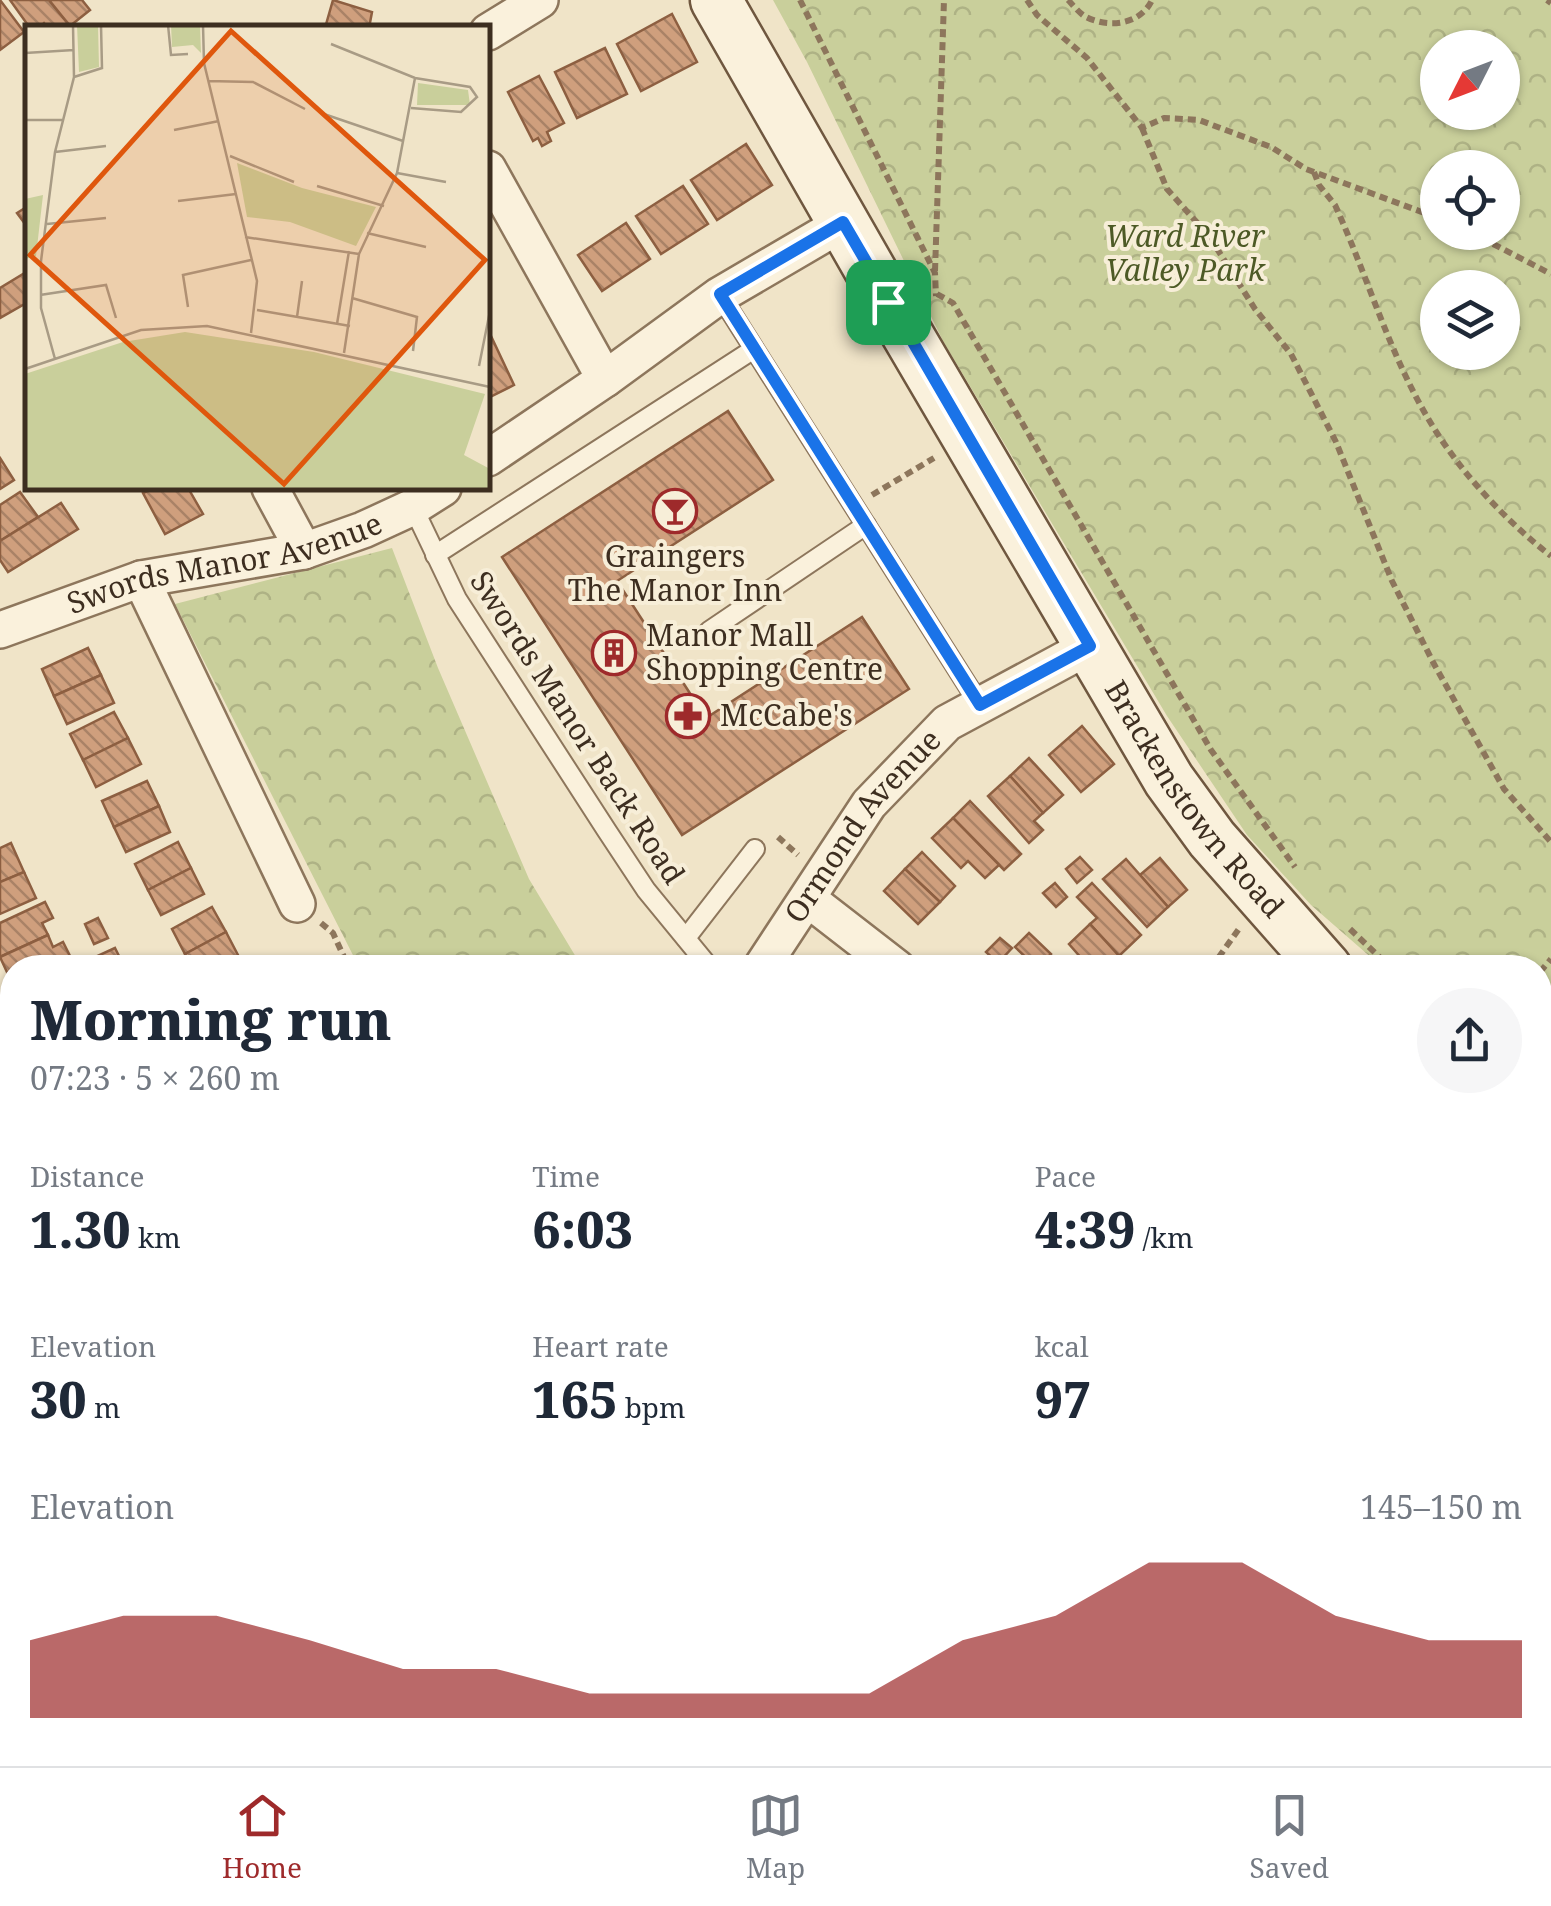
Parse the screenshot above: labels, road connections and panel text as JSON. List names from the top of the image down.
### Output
{
  "streets": {
    "street": ["Swords Manor Avenue", "Brackenstown Road", "Ormond Avenue"],
    "lane": ["Swords Manor Back Road"]
  },
  "crossings": [
    ["Swords Manor Avenue", "Swords Manor Back Road"],
    ["Brackenstown Road", "Ormond Avenue"]
  ],
  "parks": ["Ward River Valley Park"],
  "places": {
    "bar": ["Graingers The Manor Inn"],
    "building": ["Manor Mall Shopping Centre"],
    "pharmacy": ["McCabe's"]
  },
  "north": "bottom left",
  "page": {
    "heading": ["Morning run", "07:23 · 5 × 260 m"],
    "stats": [
      ["Distance", "1.30 km"],
      ["Time", "6:03"],
      ["Pace", "4:39 /km"],
      ["Elevation", "30 m"],
      ["Heart rate", "165 bpm"],
      ["kcal", "97"]
    ],
    "chart": ["Elevation", "145–150 m"],
    "tabs": ["Home", "Map", "Saved"]
  }
}
